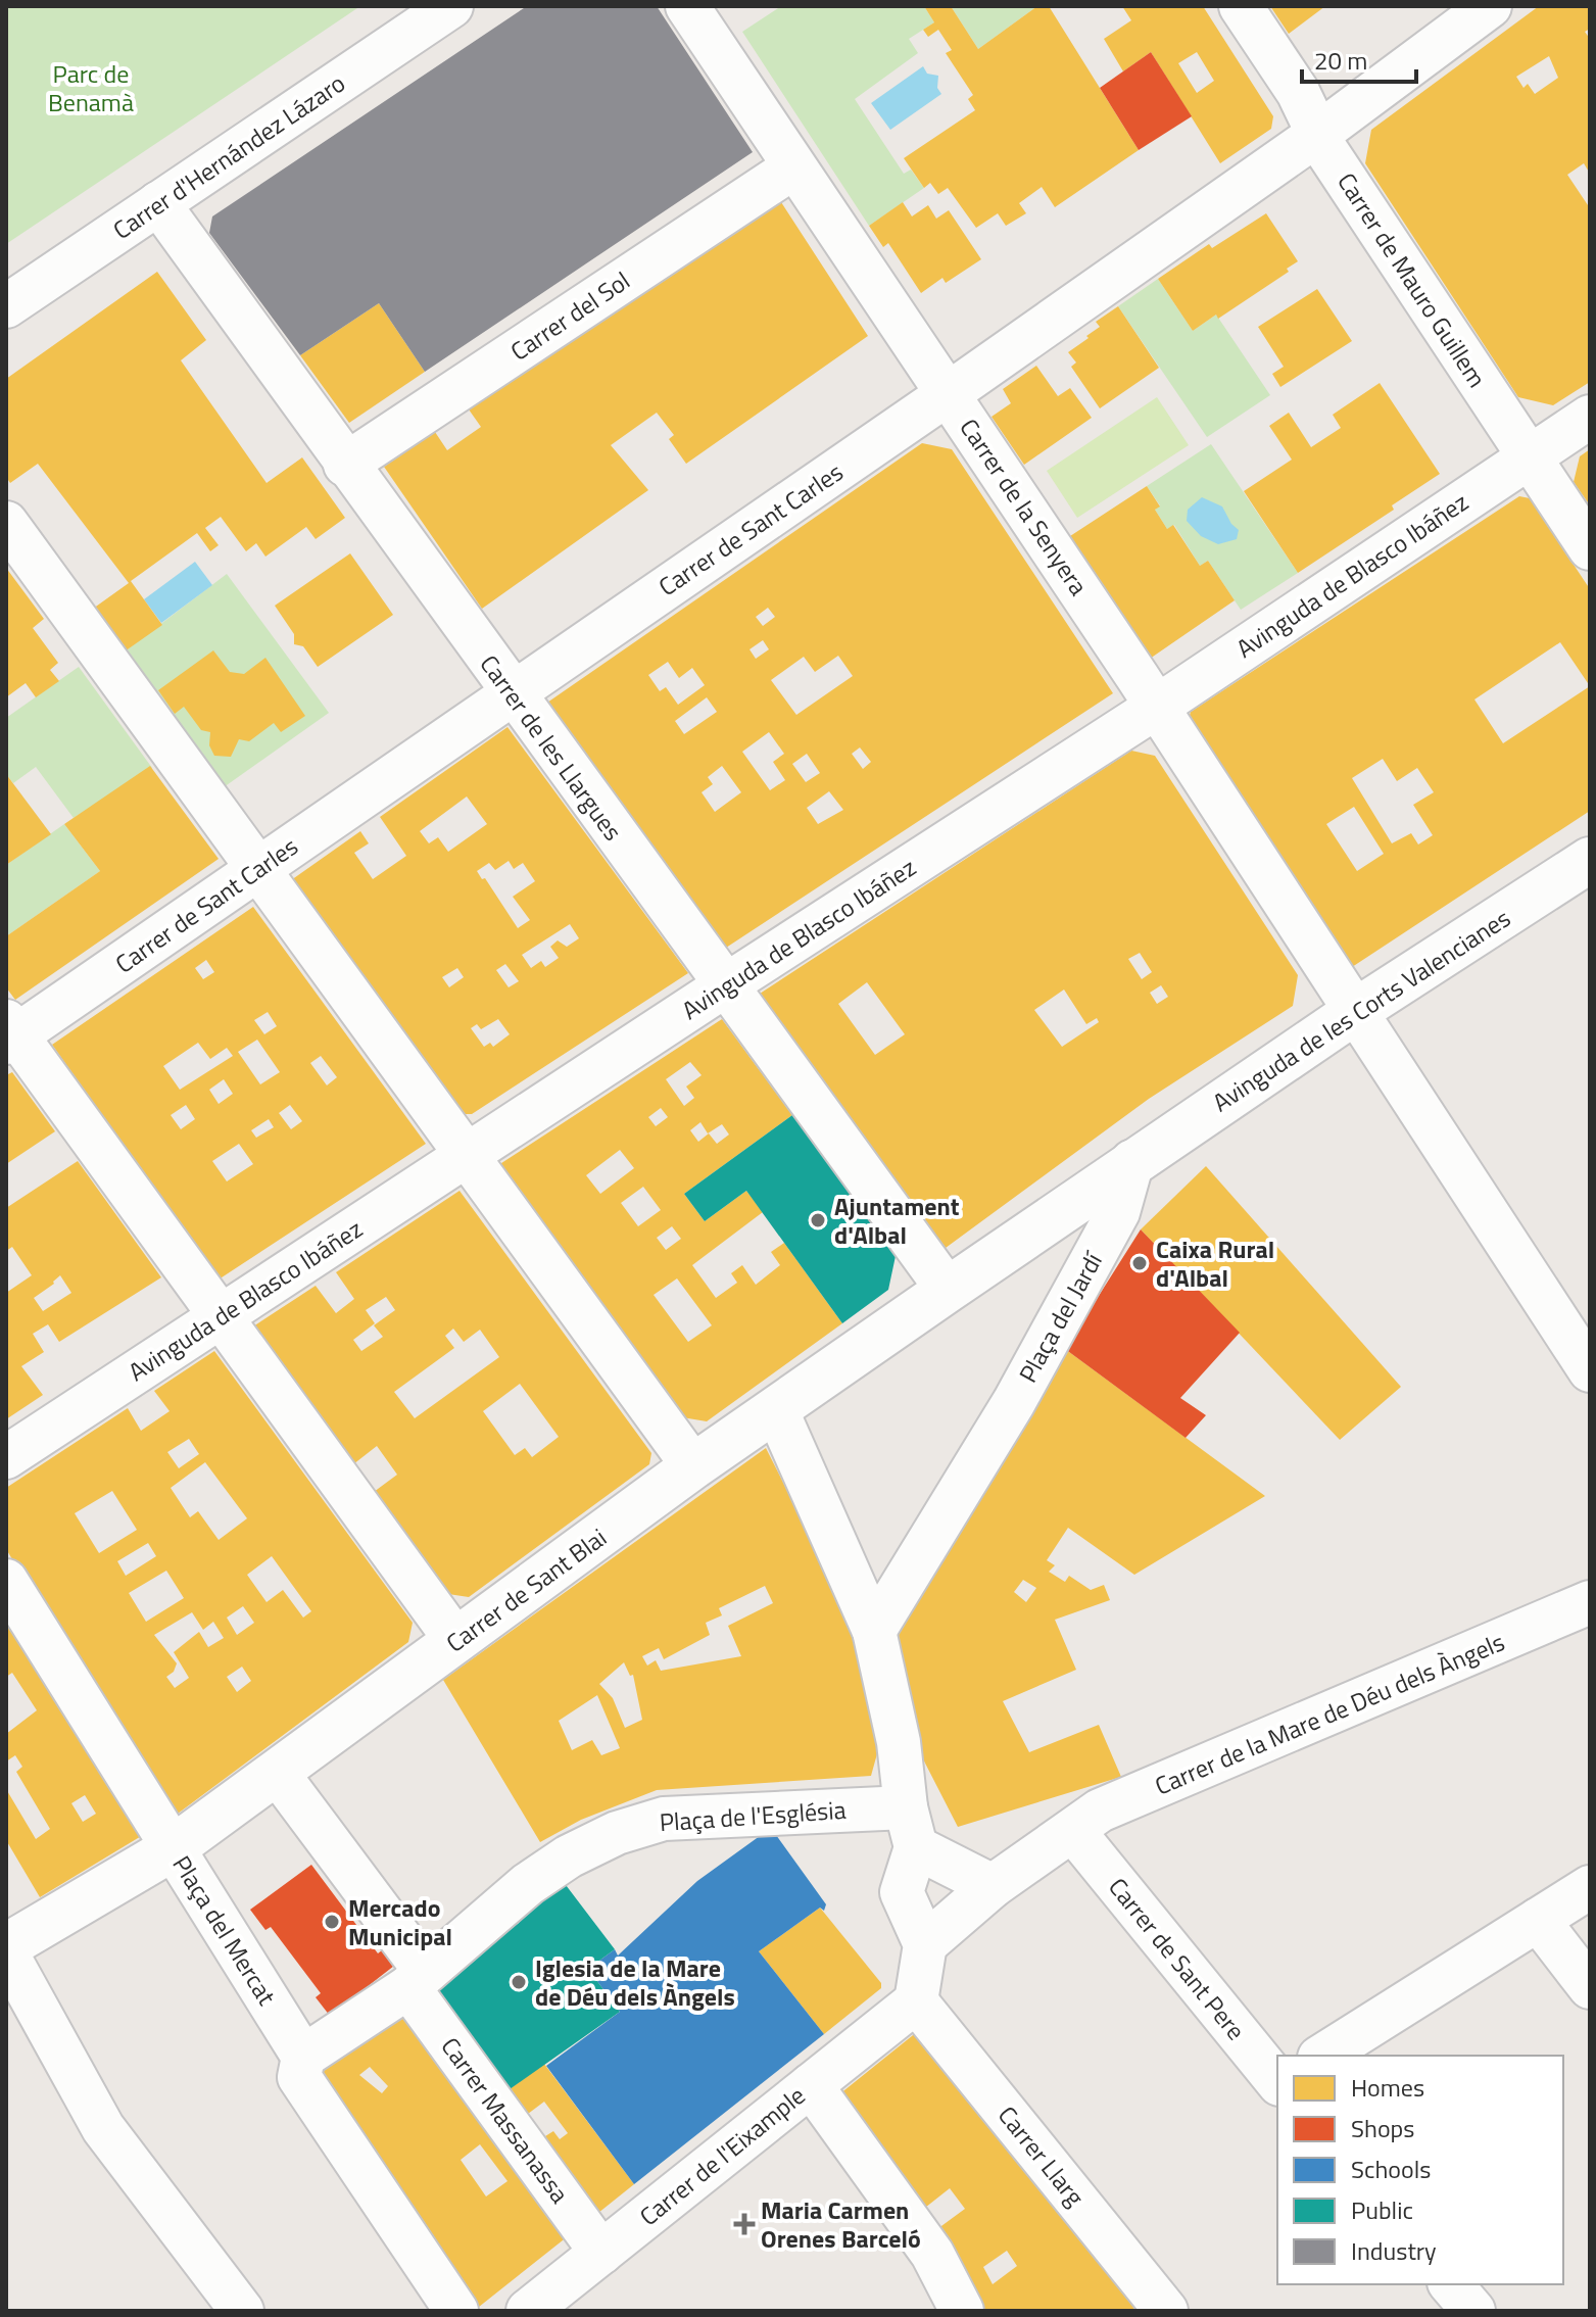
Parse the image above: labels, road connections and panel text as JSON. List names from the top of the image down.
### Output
{
  "streets": {
    "street": [
      "Carrer d'Hernández Lázaro",
      "Carrer de Mauro Guillem",
      "Carrer del Sol",
      "Carrer de la Senyera",
      "Carrer de Sant Carles",
      "Avinguda de Blasco Ibáñez",
      "Carrer de les Llargues",
      "Avinguda de les Corts Valencianes",
      "Plaça del Jardí",
      "Carrer de Sant Blai",
      "Carrer de la Mare de Déu dels Àngels",
      "Plaça de l'Església",
      "Plaça del Mercat",
      "Carrer de Sant Pere",
      "Carrer Massanassa",
      "Carrer de l'Eixample",
      "Carrer Llarg"
    ]
  },
  "crossings": [
    ["Carrer d'Hernández Lázaro", "Carrer de les Llargues"],
    ["Carrer de Mauro Guillem", "Carrer de Sant Carles"],
    ["Carrer de Mauro Guillem", "Avinguda de Blasco Ibáñez"],
    ["Carrer del Sol", "Carrer de la Senyera"],
    ["Carrer del Sol", "Carrer de les Llargues"],
    ["Carrer de la Senyera", "Carrer de Sant Carles"],
    ["Carrer de la Senyera", "Avinguda de Blasco Ibáñez"],
    ["Carrer de la Senyera", "Avinguda de les Corts Valencianes"],
    ["Carrer de Sant Carles", "Carrer de les Llargues"],
    ["Avinguda de Blasco Ibáñez", "Carrer de les Llargues"],
    ["Avinguda de les Corts Valencianes", "Plaça del Jardí"],
    ["Carrer de Sant Blai", "Plaça del Mercat"],
    ["Carrer de la Mare de Déu dels Àngels", "Carrer de Sant Pere"],
    ["Plaça de l'Església", "Carrer Massanassa"],
    ["Carrer Massanassa", "Carrer de l'Eixample"],
    ["Carrer de l'Eixample", "Carrer Llarg"]
  ],
  "parks": ["Parc de Benamà"],
  "places": {
    "other": [
      "Ajuntament d'Albal",
      "Caixa Rural d'Albal",
      "Mercado Municipal",
      "Iglesia de la Mare de Déu dels Àngels"
    ],
    "health": ["Maria Carmen Orenes Barceló"]
  },
  "legend": [
    "Homes",
    "Shops",
    "Schools",
    "Public",
    "Industry"
  ],
  "scale_bar": "20 m"
}
